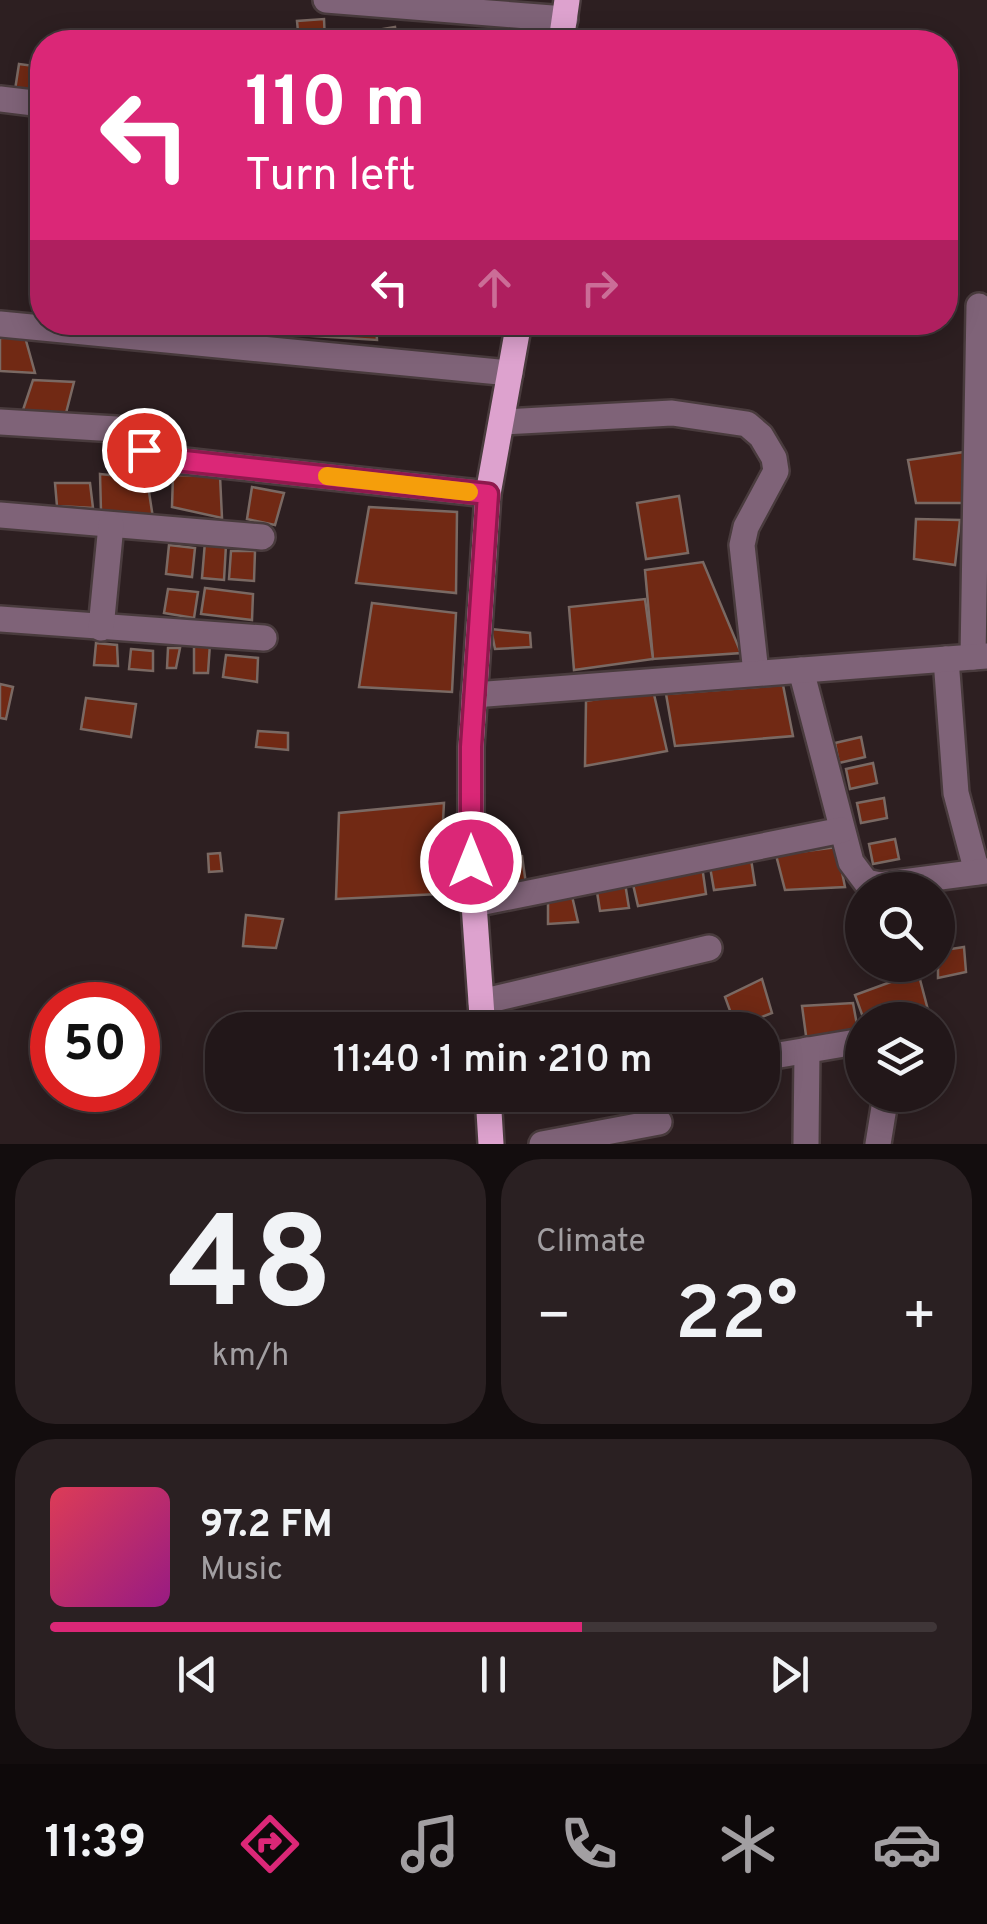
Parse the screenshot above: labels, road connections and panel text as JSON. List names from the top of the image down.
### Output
{
  "page": {
    "turn": ["110 m", "Turn left"],
    "limit": "50",
    "trip": "11:40 · 1 min · 210 m",
    "tile": [
      ["48", "km/h"],
      "Climate"
    ],
    "heat": ["−", "22°", "+"],
    "song": ["97.2 FM", "Music"],
    "tabs": "11:39"
  }
}
